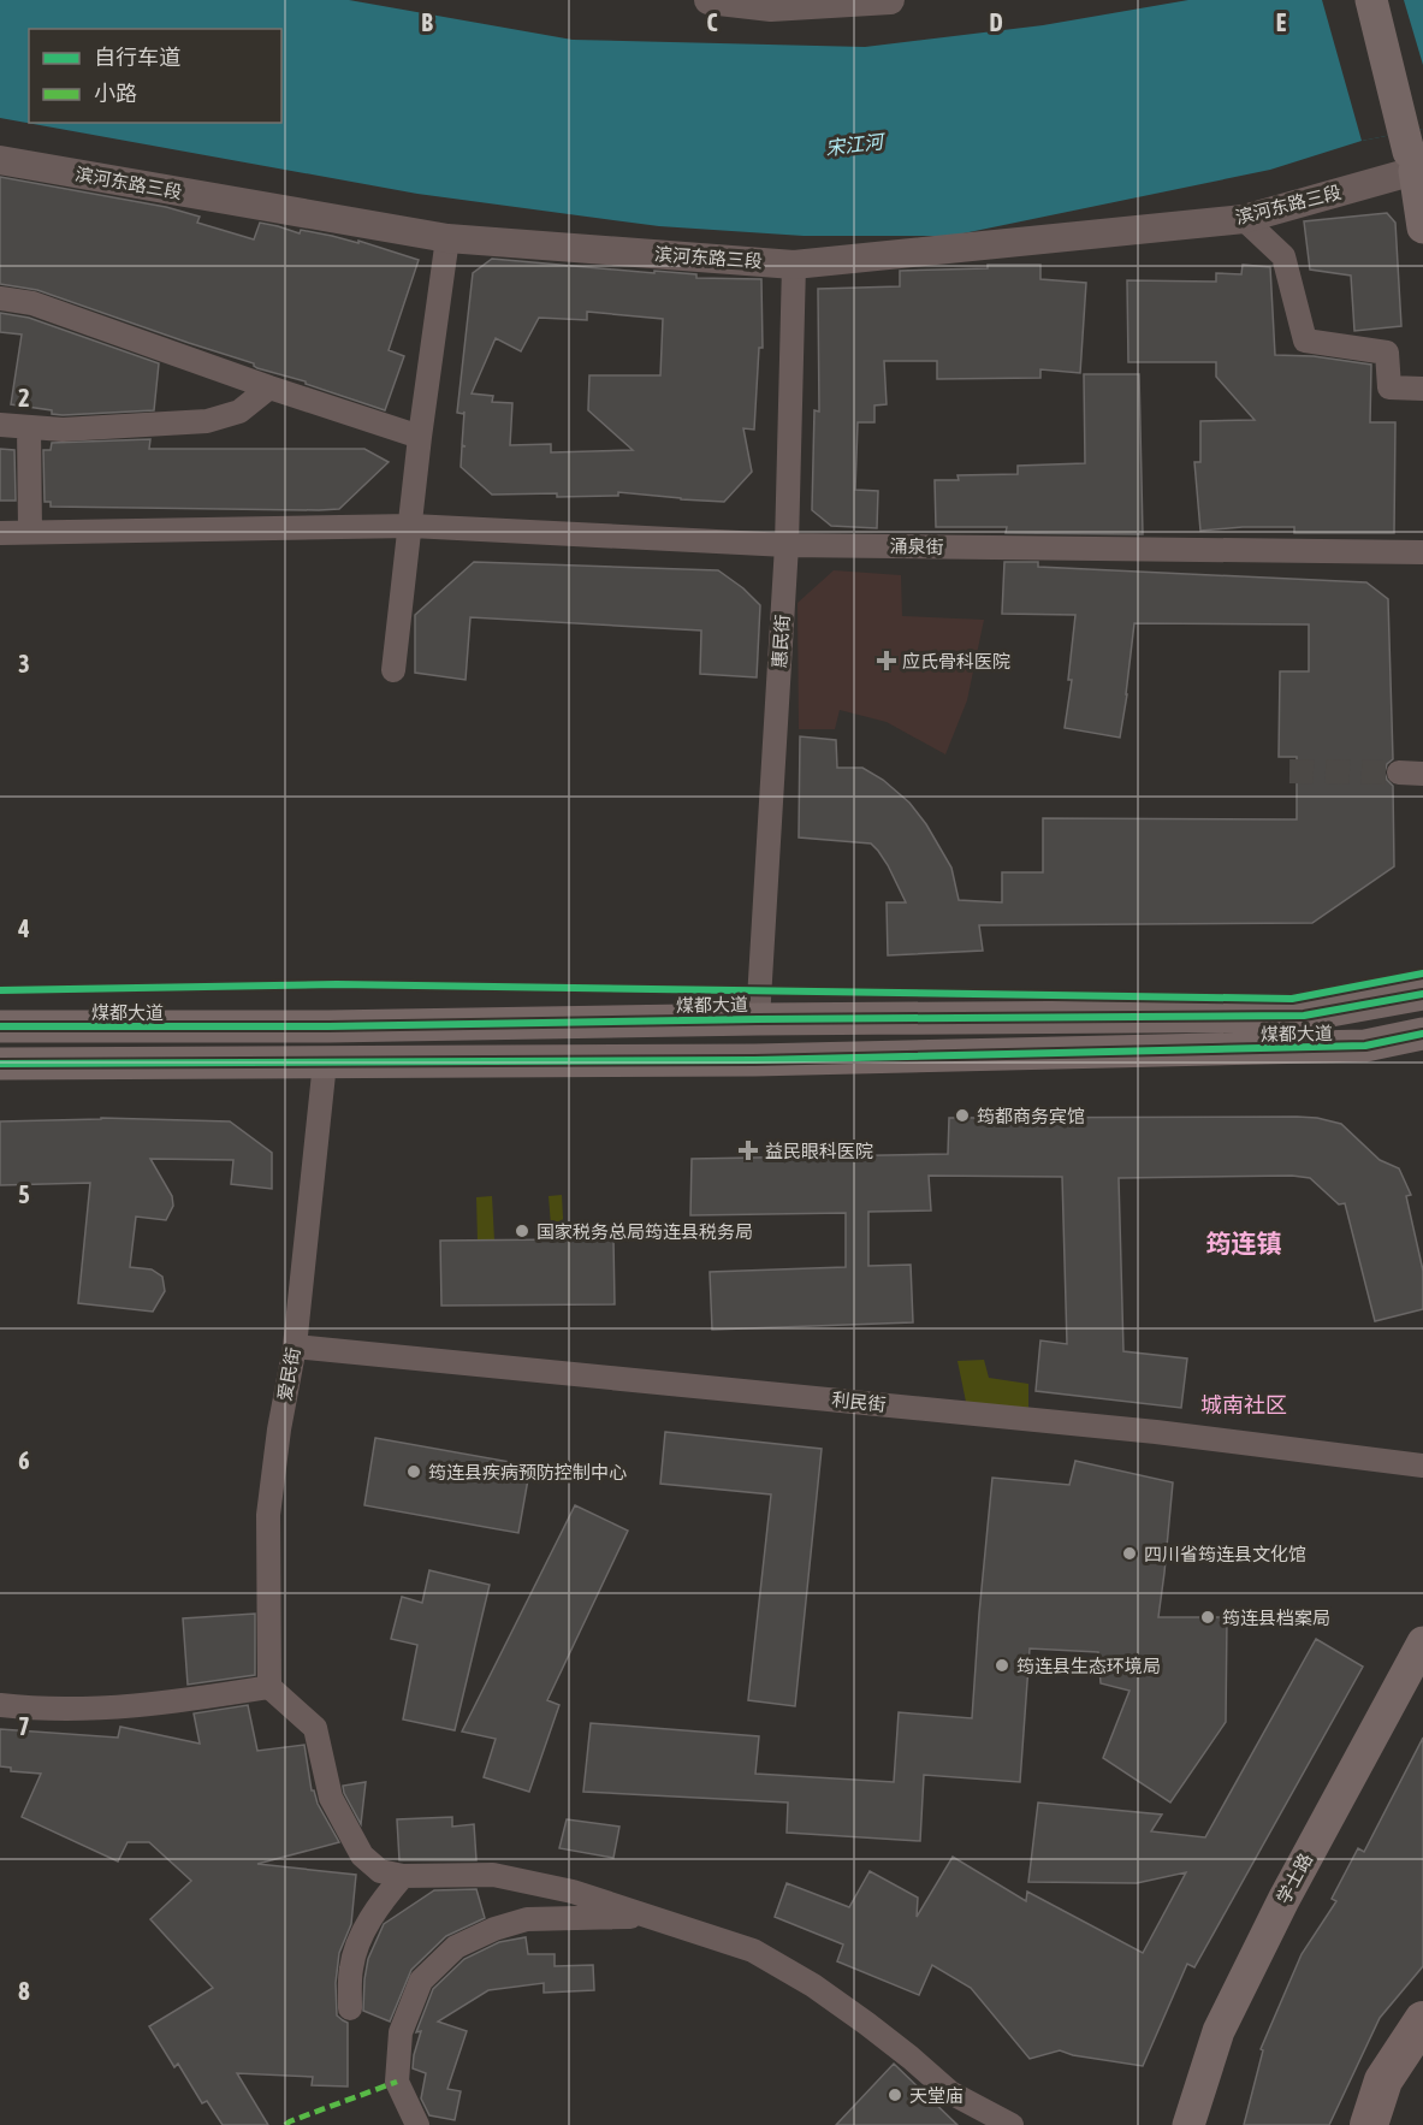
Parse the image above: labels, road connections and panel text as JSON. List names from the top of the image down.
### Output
{
  "streets": {
    "main road": ["煤都大道", "学士路"],
    "street": [
      "滨河东路三段",
      "涌泉街",
      "惠民街",
      "爱民街",
      "利民街"
    ]
  },
  "crossings": [
    ["滨河东路三段", "惠民街"],
    ["涌泉街", "惠民街"],
    ["惠民街", "煤都大道"],
    ["煤都大道", "爱民街"],
    ["爱民街", "利民街"]
  ],
  "districts": ["筠连镇", "城南社区"],
  "water": ["宋江河"],
  "places": {
    "health": ["应氏骨科医院", "益民眼科医院"],
    "other": [
      "筠都商务宾馆",
      "国家税务总局筠连县税务局",
      "筠连县疾病预防控制中心",
      "四川省筠连县文化馆",
      "筠连县档案局",
      "筠连县生态环境局",
      "天堂庙"
    ]
  },
  "legend": ["自行车道", "小路"],
  "grid": {
    "columns": [
      "B",
      "C",
      "D",
      "E"
    ],
    "rows": [
      "2",
      "3",
      "4",
      "5",
      "6",
      "7",
      "8"
    ]
  }
}
